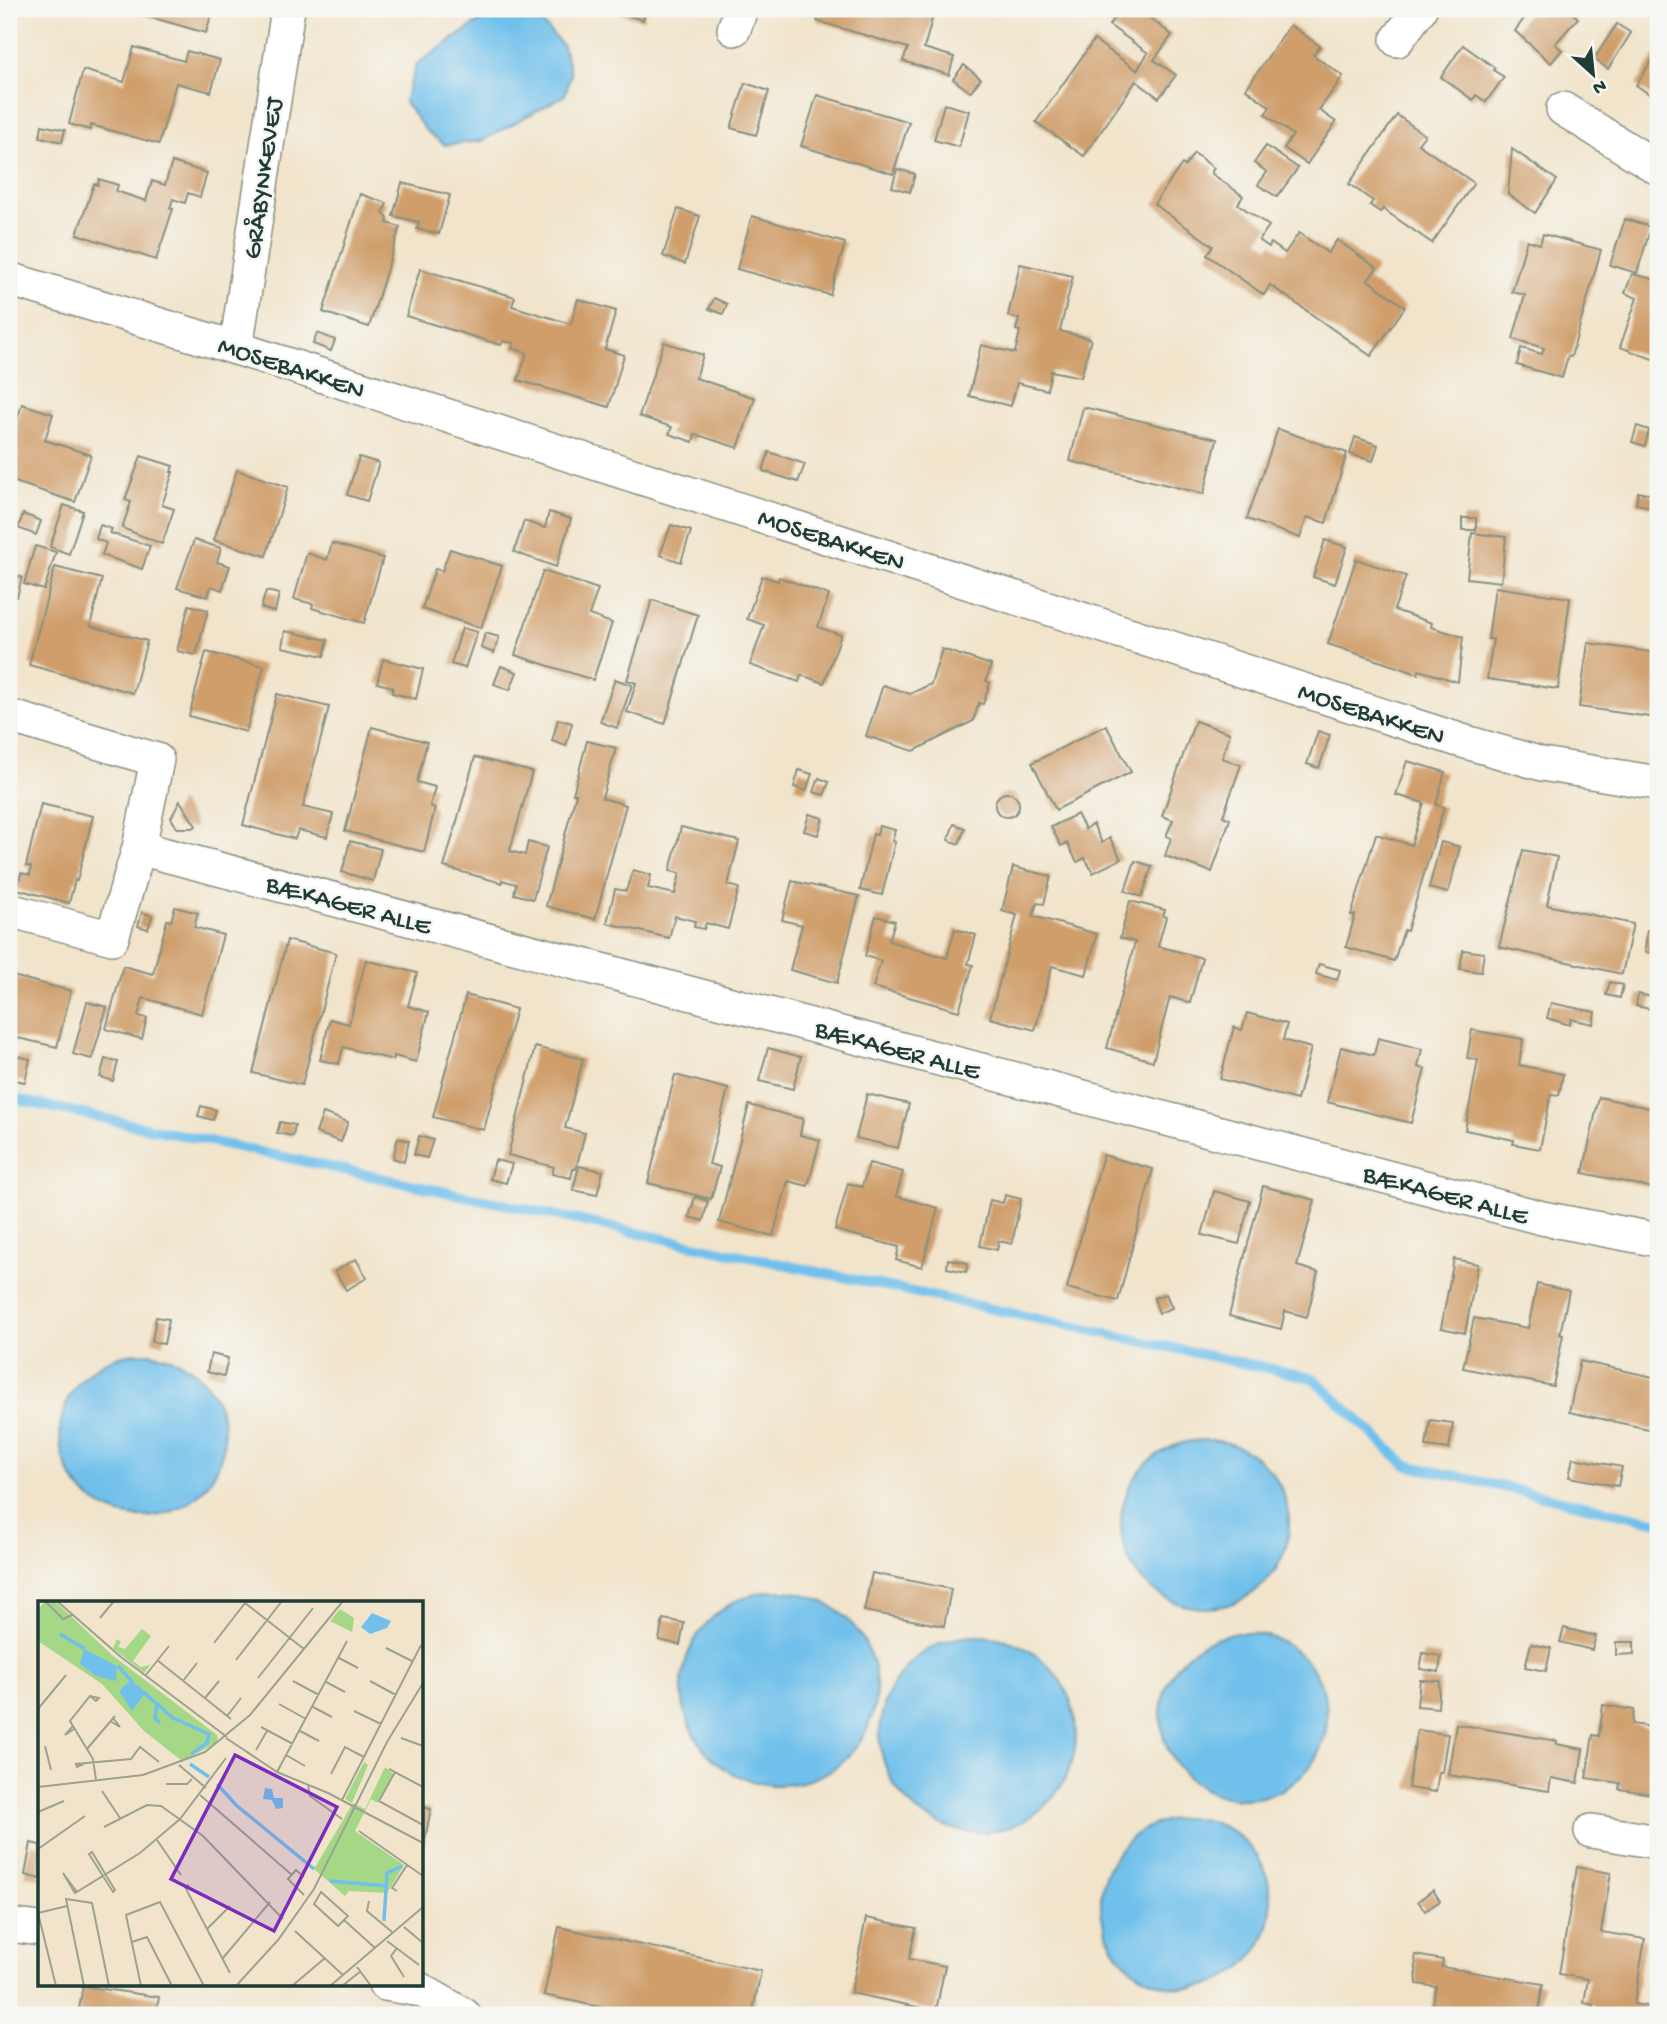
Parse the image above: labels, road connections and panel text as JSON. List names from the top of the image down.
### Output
{
  "streets": {
    "street": ["GRÅBYNKEVEJ", "MOSEBAKKEN", "BÆKAGER ALLE"]
  },
  "crossings": [
    ["GRÅBYNKEVEJ", "MOSEBAKKEN"]
  ],
  "north": "bottom right"
}
